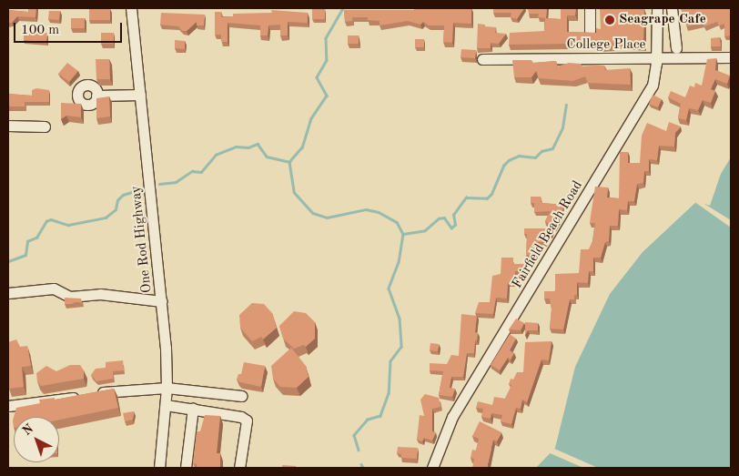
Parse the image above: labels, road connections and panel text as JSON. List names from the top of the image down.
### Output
{
  "streets": {
    "street": ["College Place", "Fairfield Beach Road", "One Rod Highway"]
  },
  "crossings": [
    ["College Place", "Fairfield Beach Road"]
  ],
  "places": ["Seagrape Cafe"],
  "scale_bar": "100 m",
  "north": "top left"
}
